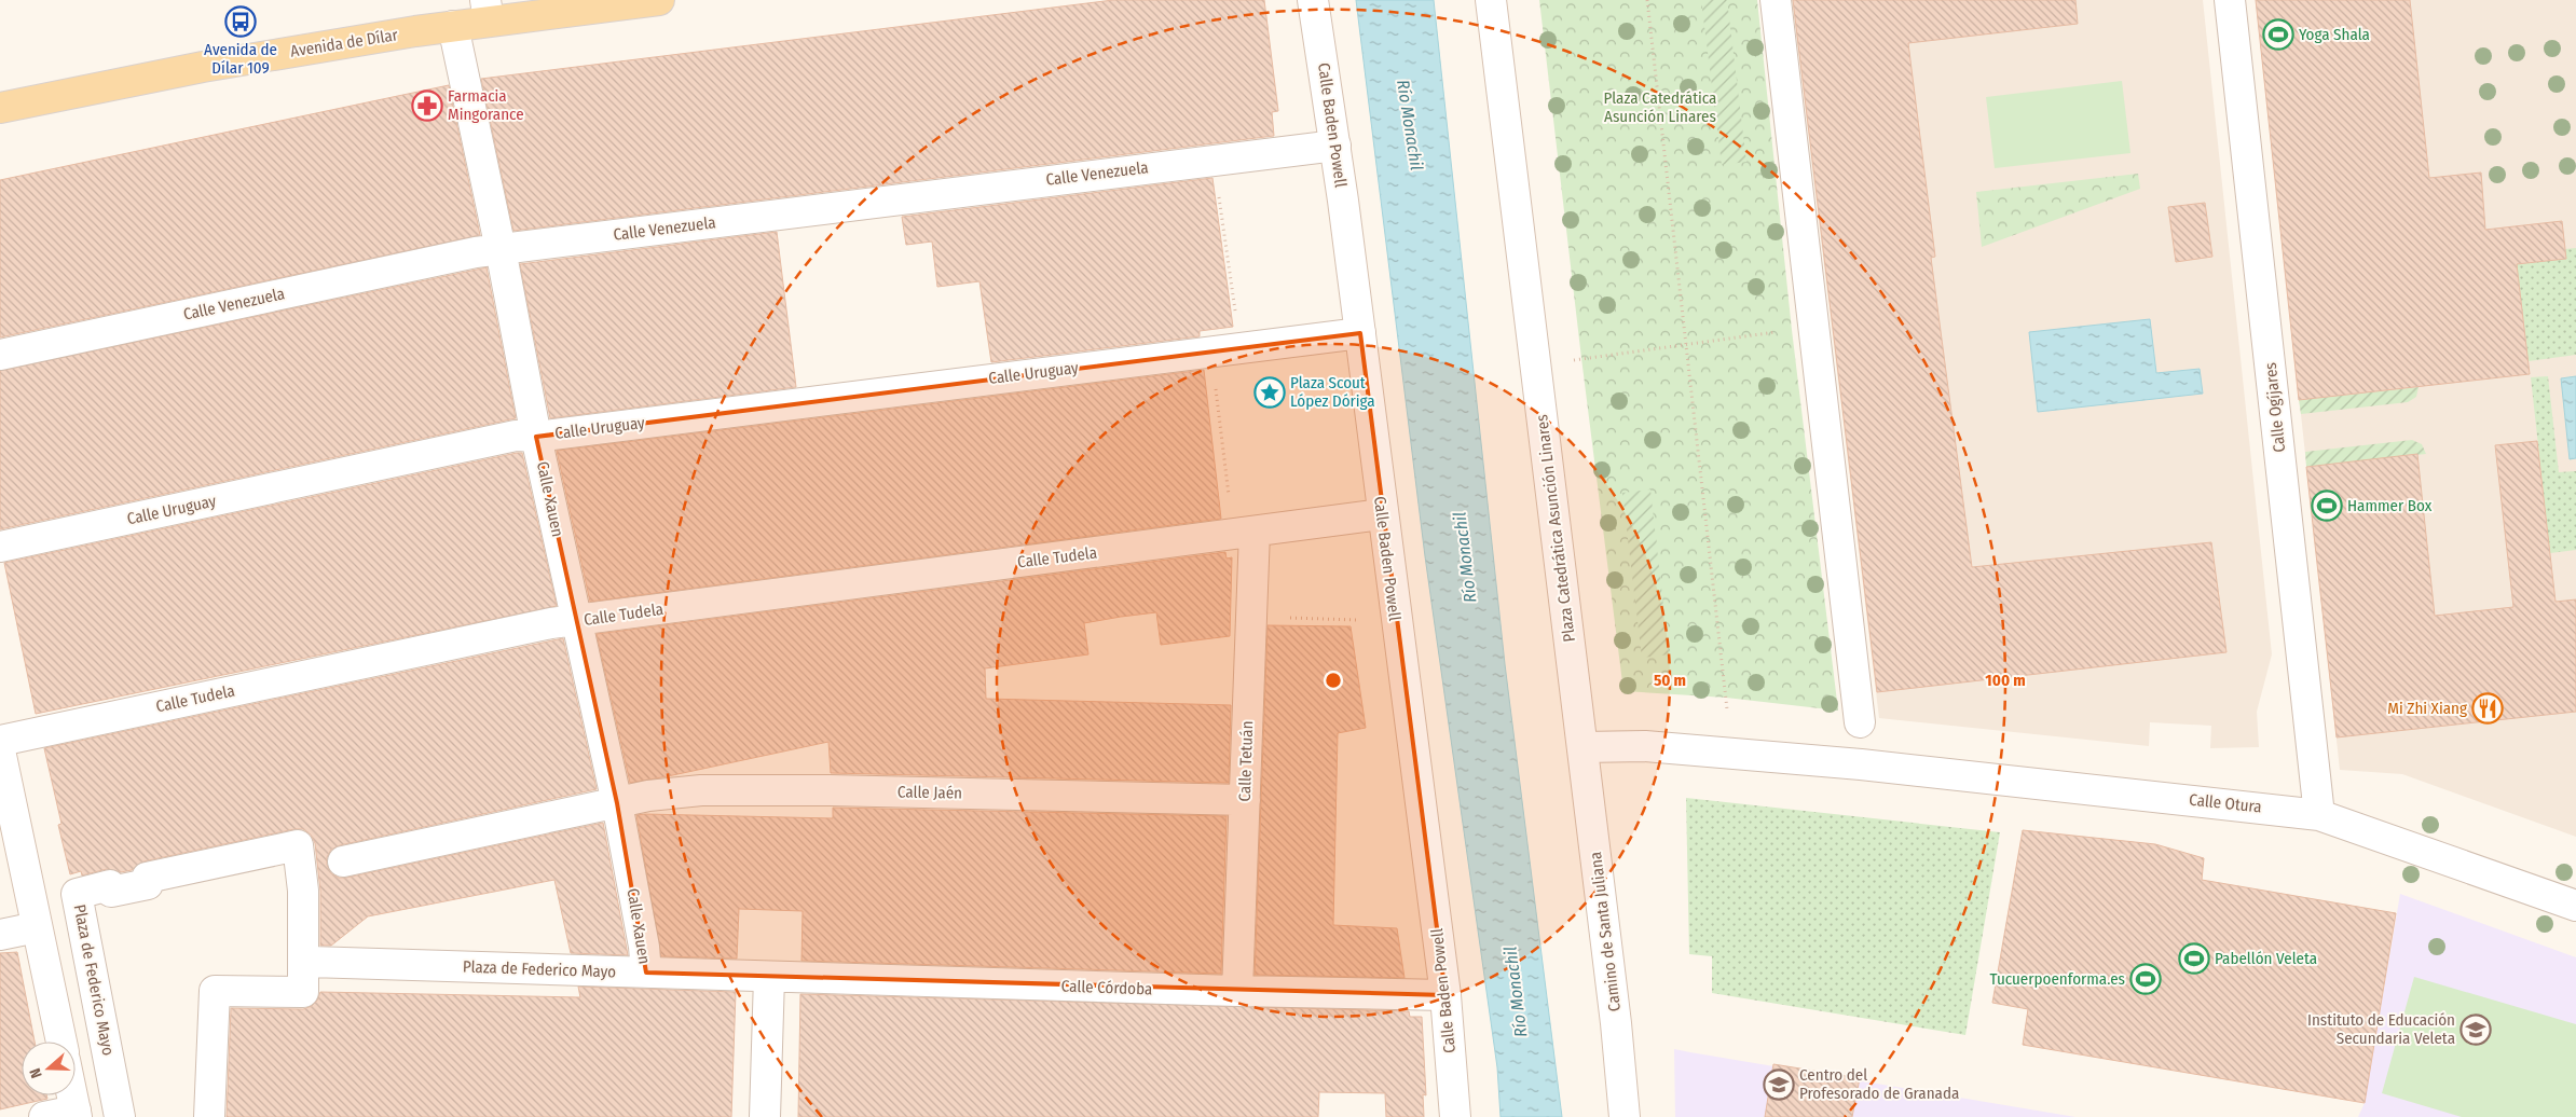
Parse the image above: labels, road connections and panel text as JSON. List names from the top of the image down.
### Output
{
  "streets": {
    "main road": ["Avenida de Dílar"],
    "street": [
      "Calle Baden Powell",
      "Calle Venezuela",
      "Calle Uruguay",
      "Calle Ogíjares",
      "Calle Xauen",
      "Plaza Catedrática Asunción Linares",
      "Calle Tudela",
      "Calle Tetuán",
      "Calle Jaén",
      "Calle Otura",
      "Camino de Santa Juliana",
      "Plaza de Federico Mayo",
      "Calle Córdoba"
    ]
  },
  "crossings": [
    ["Avenida de Dílar", "Calle Xauen"],
    ["Calle Baden Powell", "Calle Venezuela"],
    ["Calle Baden Powell", "Calle Uruguay"],
    ["Calle Baden Powell", "Calle Córdoba"],
    ["Calle Venezuela", "Calle Xauen"],
    ["Calle Uruguay", "Calle Xauen"],
    ["Calle Ogíjares", "Calle Otura"],
    ["Calle Xauen", "Calle Tudela"],
    ["Calle Xauen", "Calle Jaén"],
    ["Calle Xauen", "Plaza de Federico Mayo"],
    ["Plaza Catedrática Asunción Linares", "Calle Otura"],
    ["Plaza Catedrática Asunción Linares", "Camino de Santa Juliana"],
    ["Calle Tudela", "Calle Tetuán"],
    ["Calle Tetuán", "Calle Jaén"],
    ["Calle Tetuán", "Calle Córdoba"],
    ["Calle Otura", "Camino de Santa Juliana"],
    ["Plaza de Federico Mayo", "Calle Córdoba"]
  ],
  "water": ["Río Monachil"],
  "parks": ["Plaza Catedrática Asunción Linares"],
  "places": {
    "bus stop": ["Avenida de Dílar 109"],
    "sports": [
      "Yoga Shala",
      "Hammer Box",
      "Pabellón Veleta",
      "Tucuerpoenforma.es"
    ],
    "pharmacy": ["Farmacia Mingorance"],
    "place": ["Plaza Scout López Dóriga"],
    "restaurant": ["Mi Zhi Xiang"],
    "school or university": ["Instituto de Educación Secundaria Veleta", "Centro del Profesorado de Granada"]
  },
  "north": "left",
  "rings": ["50 m", "100 m"]
}
